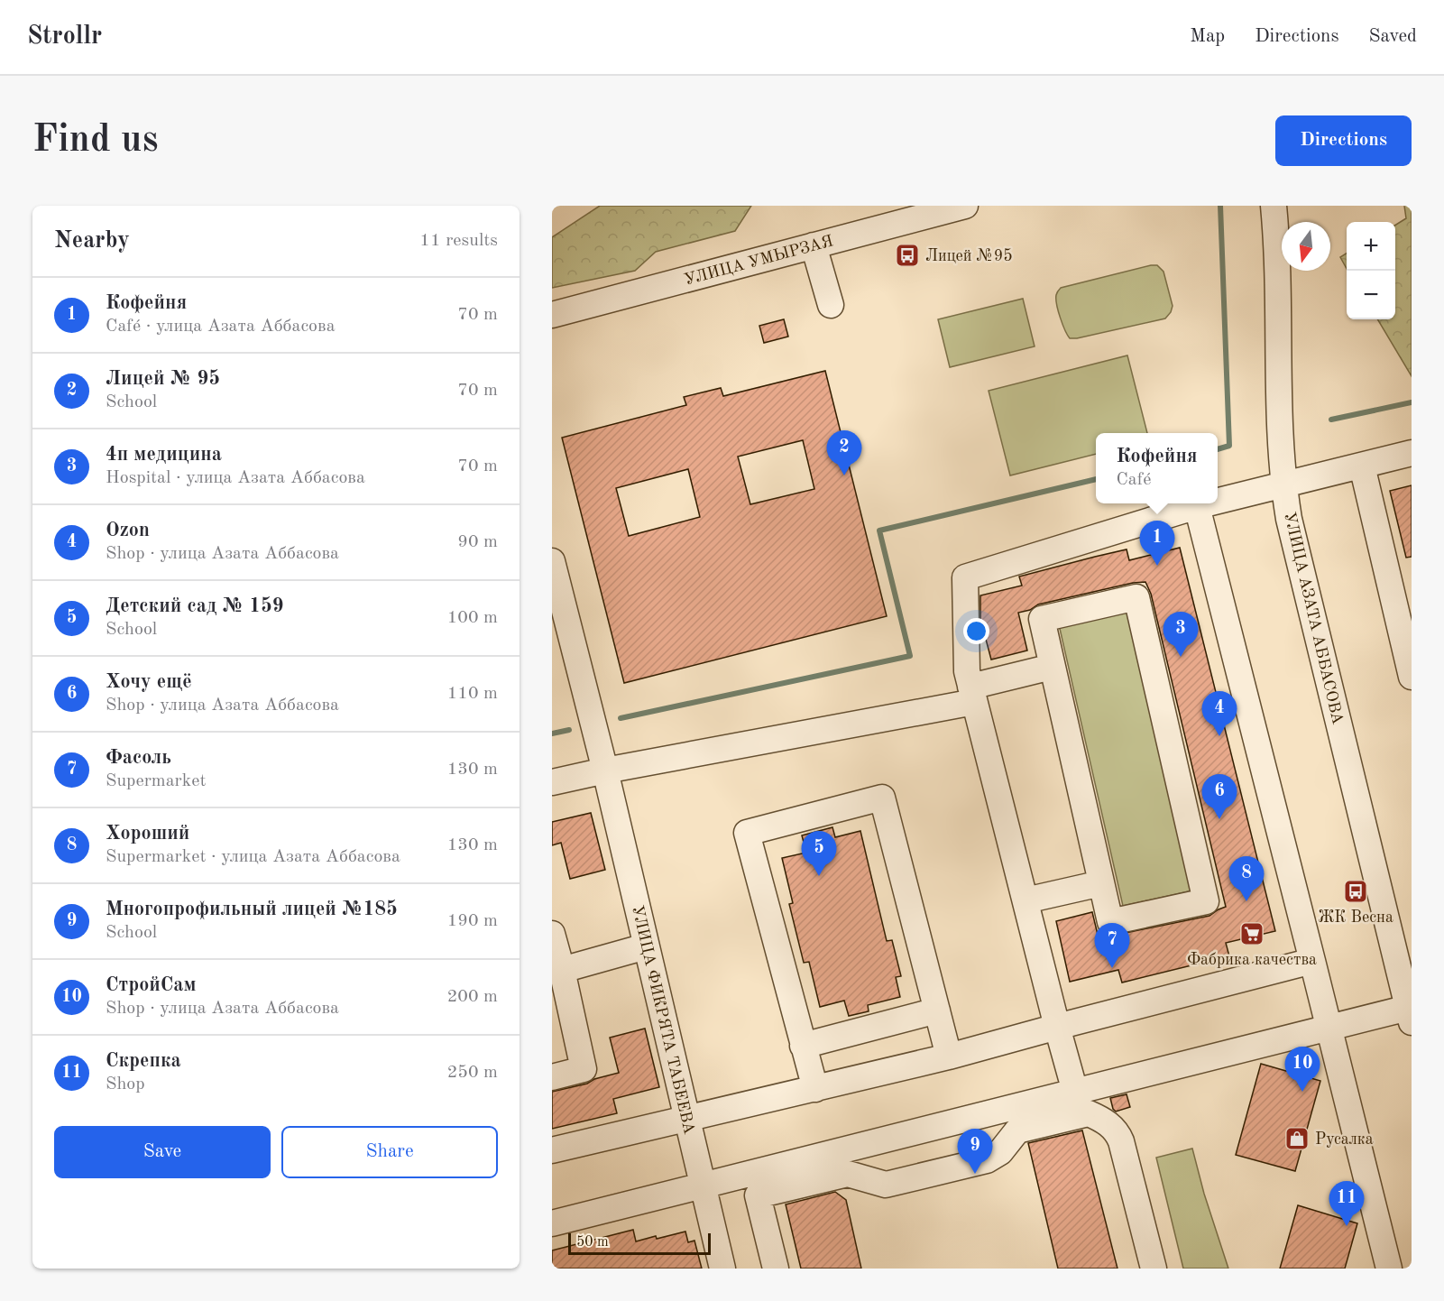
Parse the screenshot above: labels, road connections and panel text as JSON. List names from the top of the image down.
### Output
{
  "streets": {
    "street": ["УЛИЦА УМЫРЗАЯ", "УЛИЦА АЗАТА АББАСОВА", "УЛИЦА ФИКРЯТА ТАБЕЕВА"]
  },
  "places": {
    "bus stop": ["Лицей №95", "ЖК Весна"],
    "supermarket": ["Фабрика качества"],
    "shop": ["Русалка"]
  },
  "scale_bar": "50 m",
  "north": "bottom",
  "page": {
    "header": "Strollr",
    "nav": ["Map", "Directions", "Saved"],
    "buttons": [
      "Directions",
      ["Save", "Share"]
    ],
    "title": "Find us",
    "heading": ["Nearby", "11 results"],
    "map_buttons": ["+", "−"],
    "list": [
      {
        "mark": "1",
        "name": "Кофейня",
        "note": "Café · улица Азата Аббасова",
        "value": "70 m"
      },
      {
        "mark": "2",
        "name": "Лицей № 95",
        "note": "School",
        "value": "70 m"
      },
      {
        "mark": "3",
        "name": "4п медицина",
        "note": "Hospital · улица Азата Аббасова",
        "value": "70 m"
      },
      {
        "mark": "4",
        "name": "Ozon",
        "note": "Shop · улица Азата Аббасова",
        "value": "90 m"
      },
      {
        "mark": "5",
        "name": "Детский сад № 159",
        "note": "School",
        "value": "100 m"
      },
      {
        "mark": "6",
        "name": "Хочу ещё",
        "note": "Shop · улица Азата Аббасова",
        "value": "110 m"
      },
      {
        "mark": "7",
        "name": "Фасоль",
        "note": "Supermarket",
        "value": "130 m"
      },
      {
        "mark": "8",
        "name": "Хороший",
        "note": "Supermarket · улица Азата Аббасова",
        "value": "130 m"
      },
      {
        "mark": "9",
        "name": "Многопрофильный лицей №185",
        "note": "School",
        "value": "190 m"
      },
      {
        "mark": "10",
        "name": "СтройСам",
        "note": "Shop · улица Азата Аббасова",
        "value": "200 m"
      },
      {
        "mark": "11",
        "name": "Скрепка",
        "note": "Shop",
        "value": "250 m"
      }
    ],
    "pins": [
      "2",
      "1",
      "3",
      "4",
      "6",
      "5",
      "8",
      "7",
      "10",
      "9",
      "11"
    ],
    "popup": ["Кофейня", "Café"],
    "scale": "50 m"
  }
}
